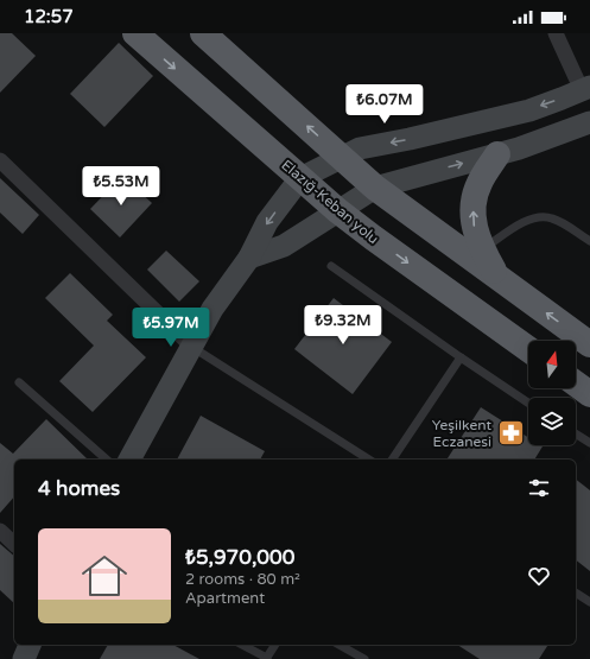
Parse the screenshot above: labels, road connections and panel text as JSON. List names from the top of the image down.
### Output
{
  "streets": {
    "highway": ["Elazığ-Keban yolu"]
  },
  "places": {
    "pharmacy": ["Yeşilkent Eczanesi"]
  },
  "north": "top",
  "page": {
    "status": "12:57",
    "price": [
      "₺6.07M",
      "₺5.53M",
      "₺9.32M",
      "₺5.97M"
    ],
    "heading": "4 homes",
    "list": [
      {
        "name": "₺5,970,000",
        "note": "2 rooms · 80 m² · Apartment"
      }
    ]
  }
}
